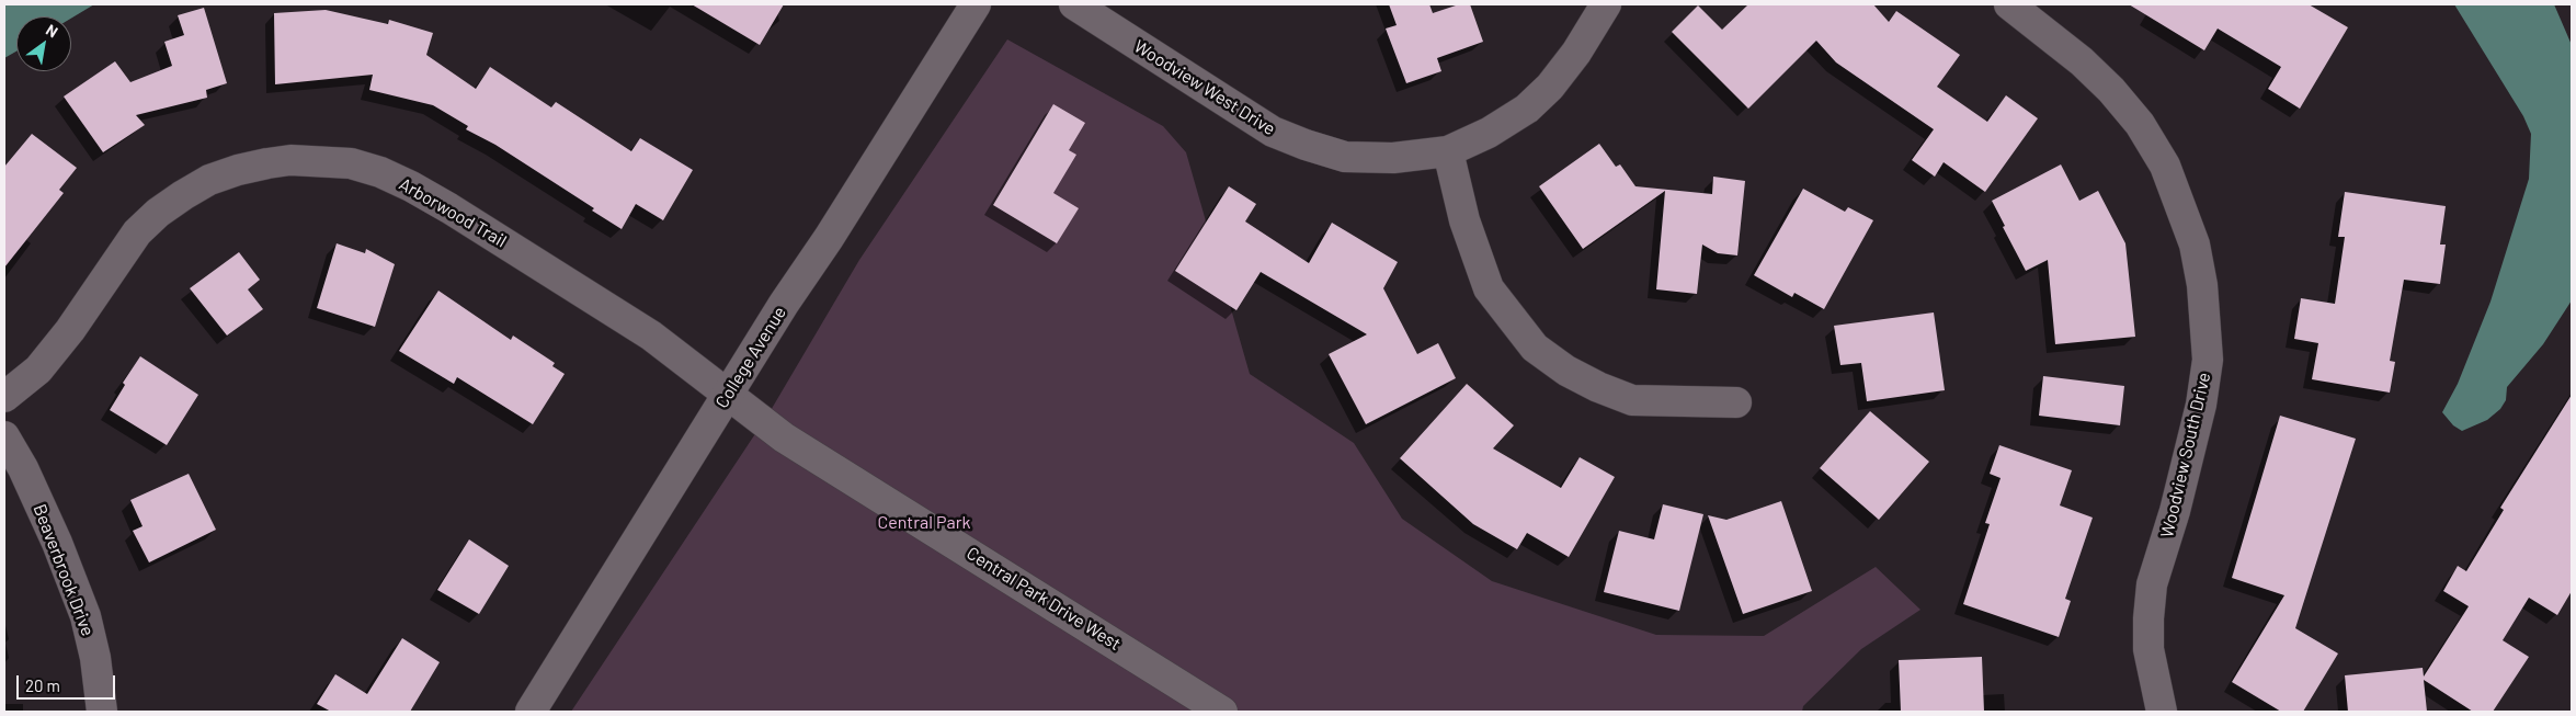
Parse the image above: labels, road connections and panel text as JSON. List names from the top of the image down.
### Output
{
  "streets": {
    "street": [
      "Woodview West Drive",
      "Arborwood Trail",
      "College Avenue",
      "Woodview South Drive",
      "Beaverbrook Drive",
      "Central Park Drive West"
    ]
  },
  "crossings": [
    ["Arborwood Trail", "College Avenue"],
    ["Arborwood Trail", "Central Park Drive West"],
    ["College Avenue", "Central Park Drive West"]
  ],
  "parks": ["Central Park"],
  "scale_bar": "20 m",
  "north": "top right"
}
